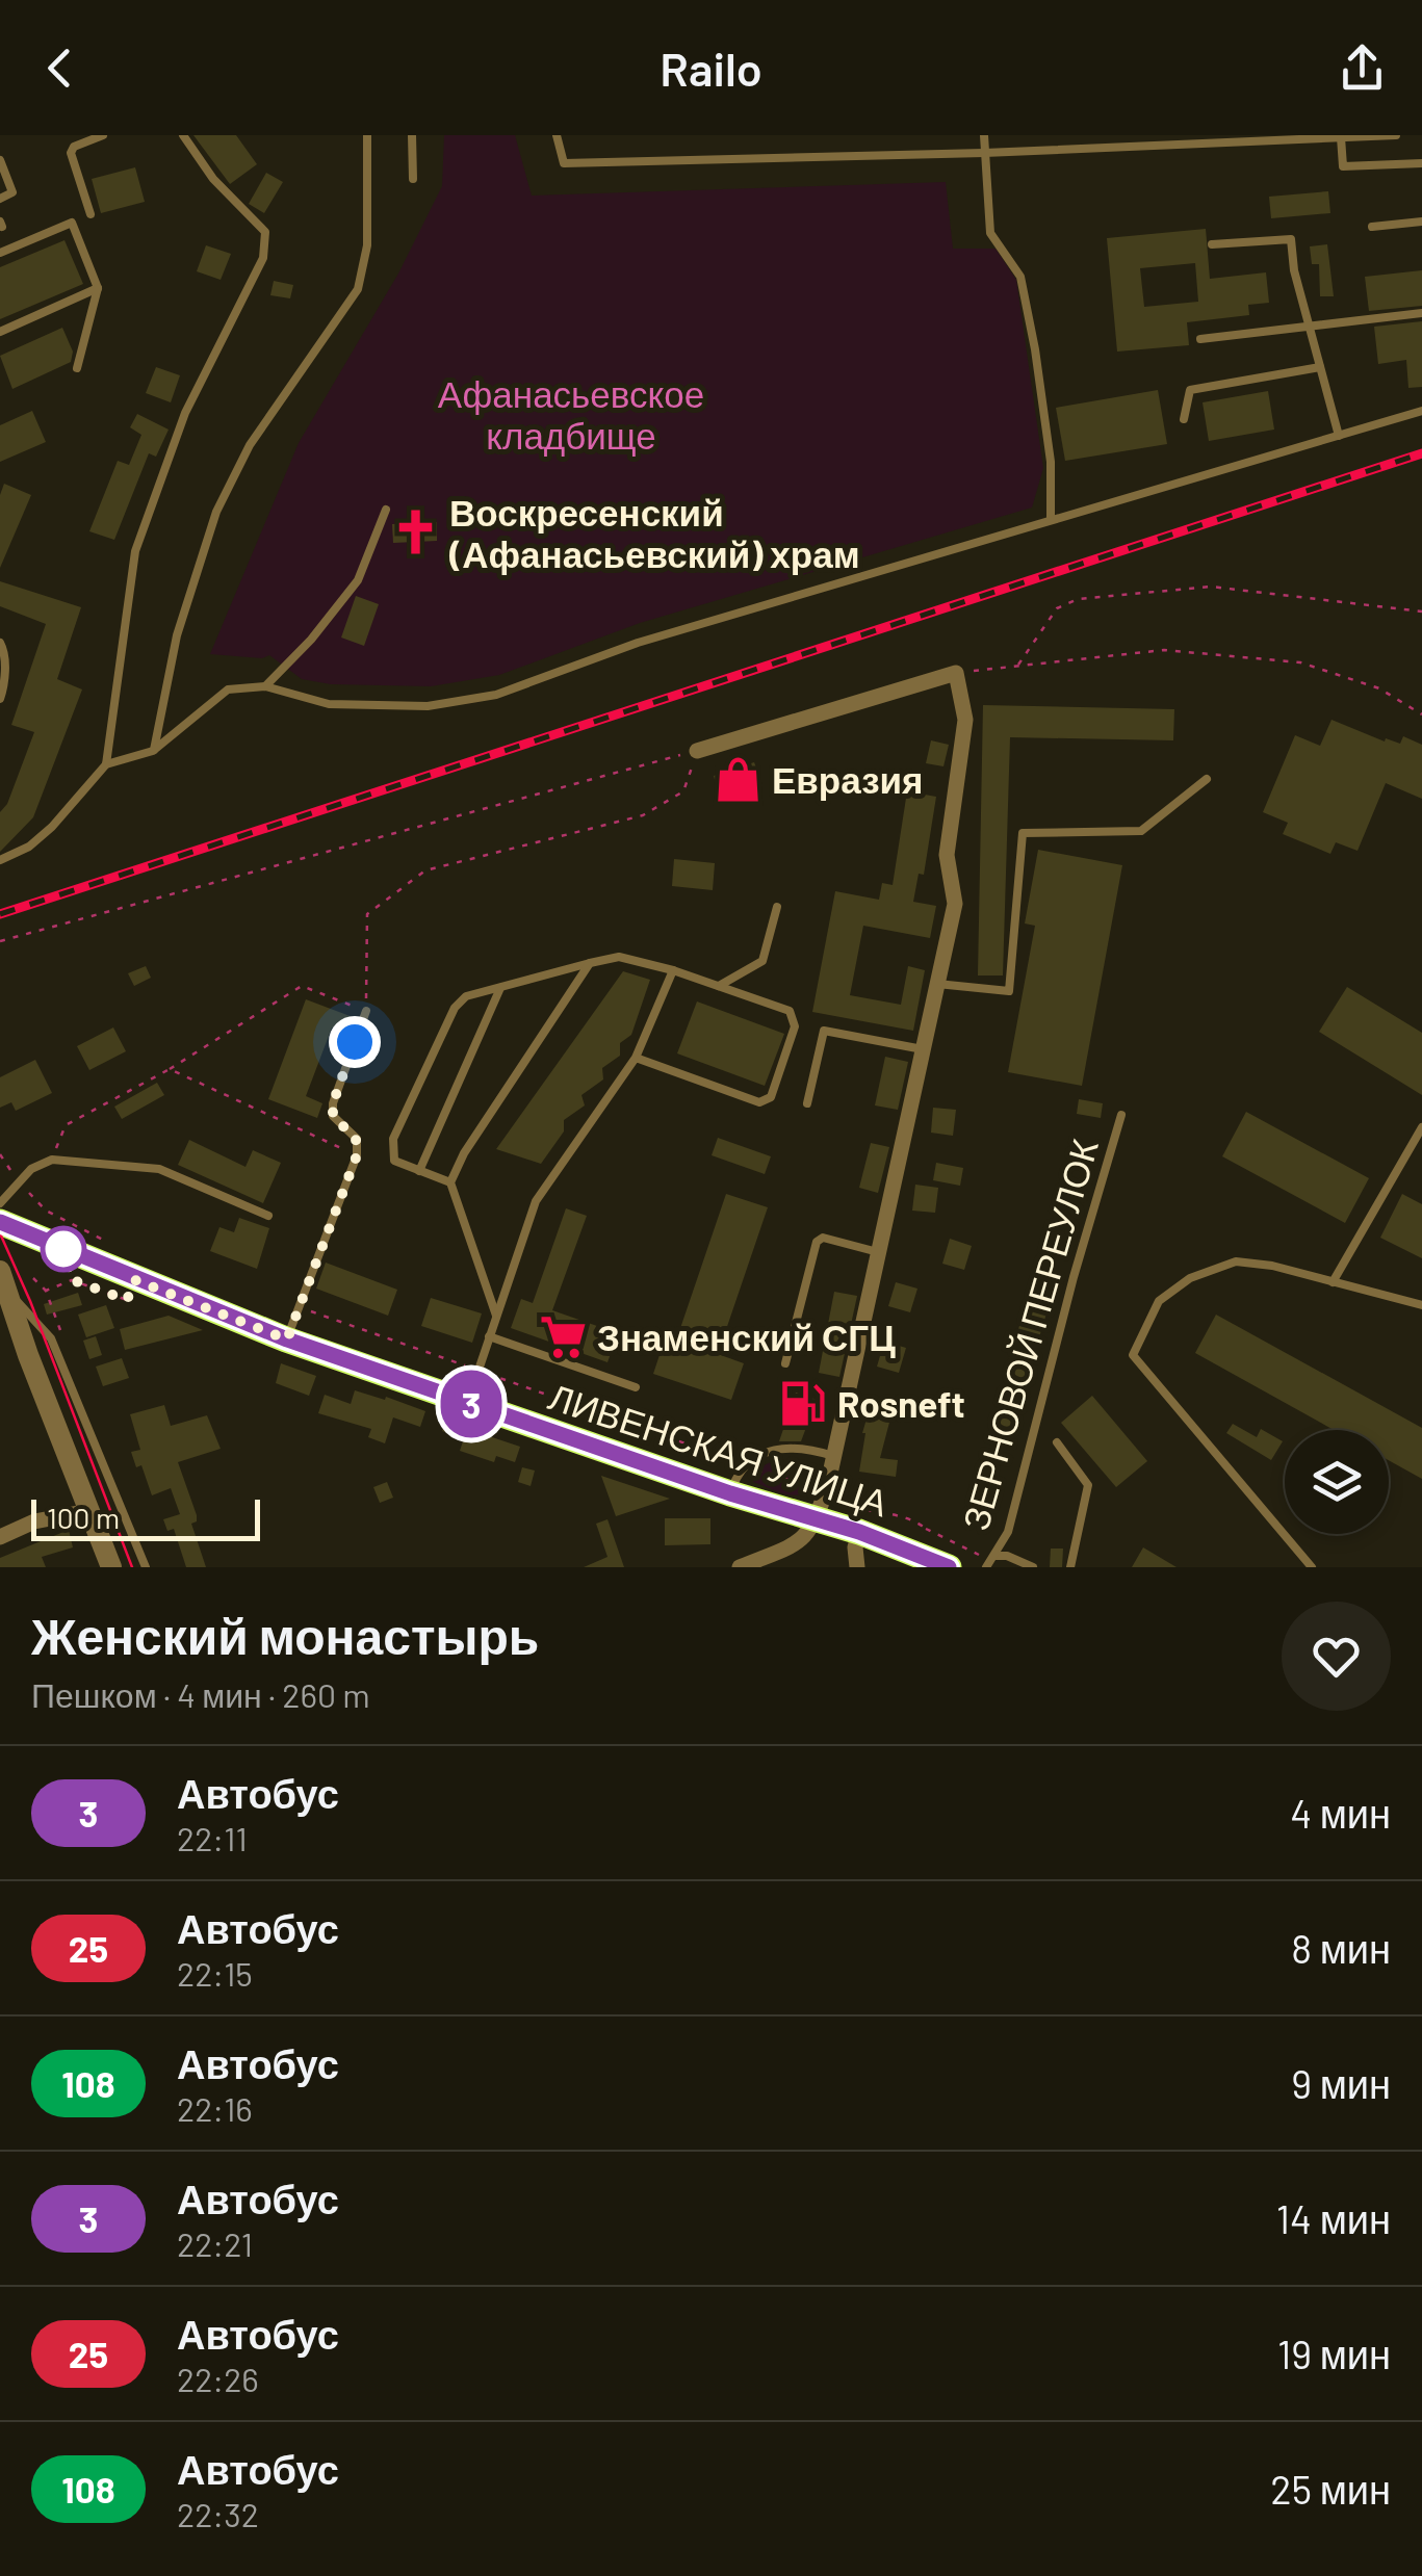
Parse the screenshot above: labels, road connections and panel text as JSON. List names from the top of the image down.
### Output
{
  "streets": {
    "main road": ["ЛИВЕНСКАЯ УЛИЦА"],
    "lane": ["ЗЕРНОВОЙ ПЕРЕУЛОК"]
  },
  "parks": ["Афанасьевское кладбище"],
  "places": {
    "church": ["Воскресенский (Афанасьевский) храм"],
    "shop": ["Евразия"],
    "supermarket": ["Знаменский СГЦ"],
    "fuel station": ["Rosneft"]
  },
  "lines": ["bus line 3"],
  "scale_bar": "100 m",
  "page": {
    "header": "Railo",
    "on_map": "3",
    "scale": "100 m",
    "heading": ["Женский монастырь", "Пешком · 4 мин · 260 m"],
    "list": [
      {
        "mark": "3",
        "name": "Автобус",
        "note": "22:11",
        "value": "4 мин"
      },
      {
        "mark": "25",
        "name": "Автобус",
        "note": "22:15",
        "value": "8 мин"
      },
      {
        "mark": "108",
        "name": "Автобус",
        "note": "22:16",
        "value": "9 мин"
      },
      {
        "mark": "3",
        "name": "Автобус",
        "note": "22:21",
        "value": "14 мин"
      },
      {
        "mark": "25",
        "name": "Автобус",
        "note": "22:26",
        "value": "19 мин"
      },
      {
        "mark": "108",
        "name": "Автобус",
        "note": "22:32",
        "value": "25 мин"
      }
    ]
  }
}
